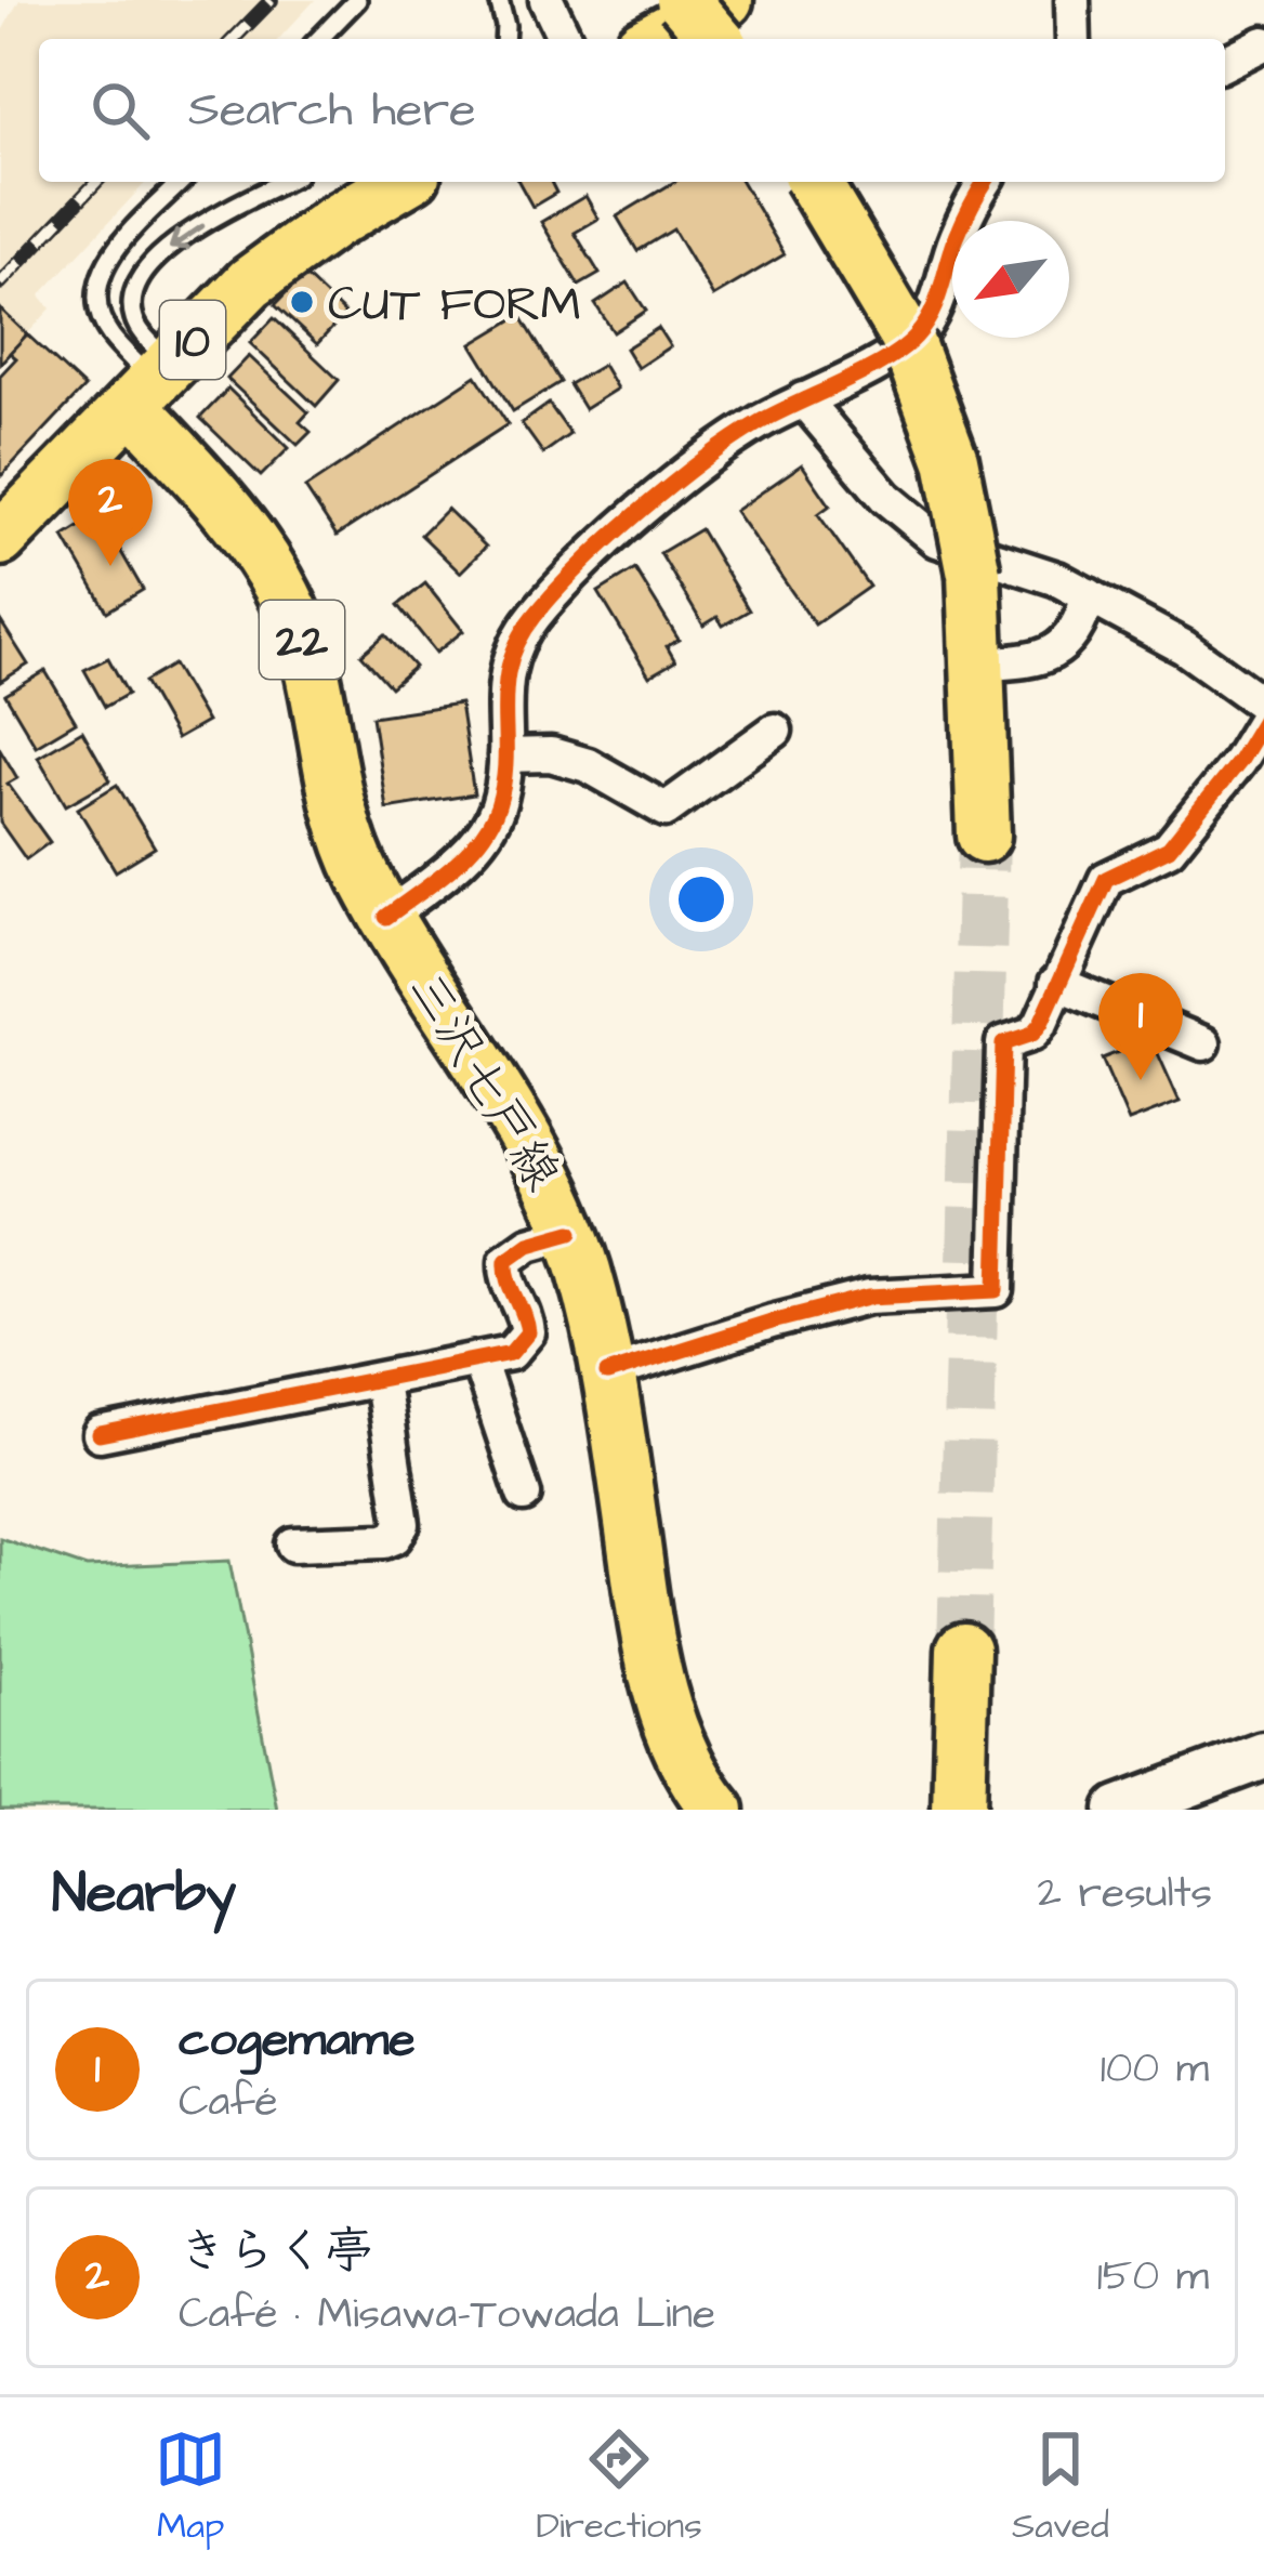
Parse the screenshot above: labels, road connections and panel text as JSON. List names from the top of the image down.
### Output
{
  "streets": {
    "main road": ["10", "22", "三沢七戸線"]
  },
  "crossings": [
    ["10", "三沢七戸線"]
  ],
  "places": ["CUT FORM"],
  "north": "bottom left",
  "page": {
    "search": "Search here",
    "pins": ["2", "1"],
    "heading": ["Nearby", "2 results"],
    "list": [
      {
        "mark": "1",
        "name": "cogemame",
        "note": "Café",
        "value": "100 m"
      },
      {
        "mark": "2",
        "name": "きらく亭",
        "note": "Café · Misawa-Towada Line",
        "value": "150 m"
      }
    ],
    "nav": ["Map", "Directions", "Saved"]
  }
}
